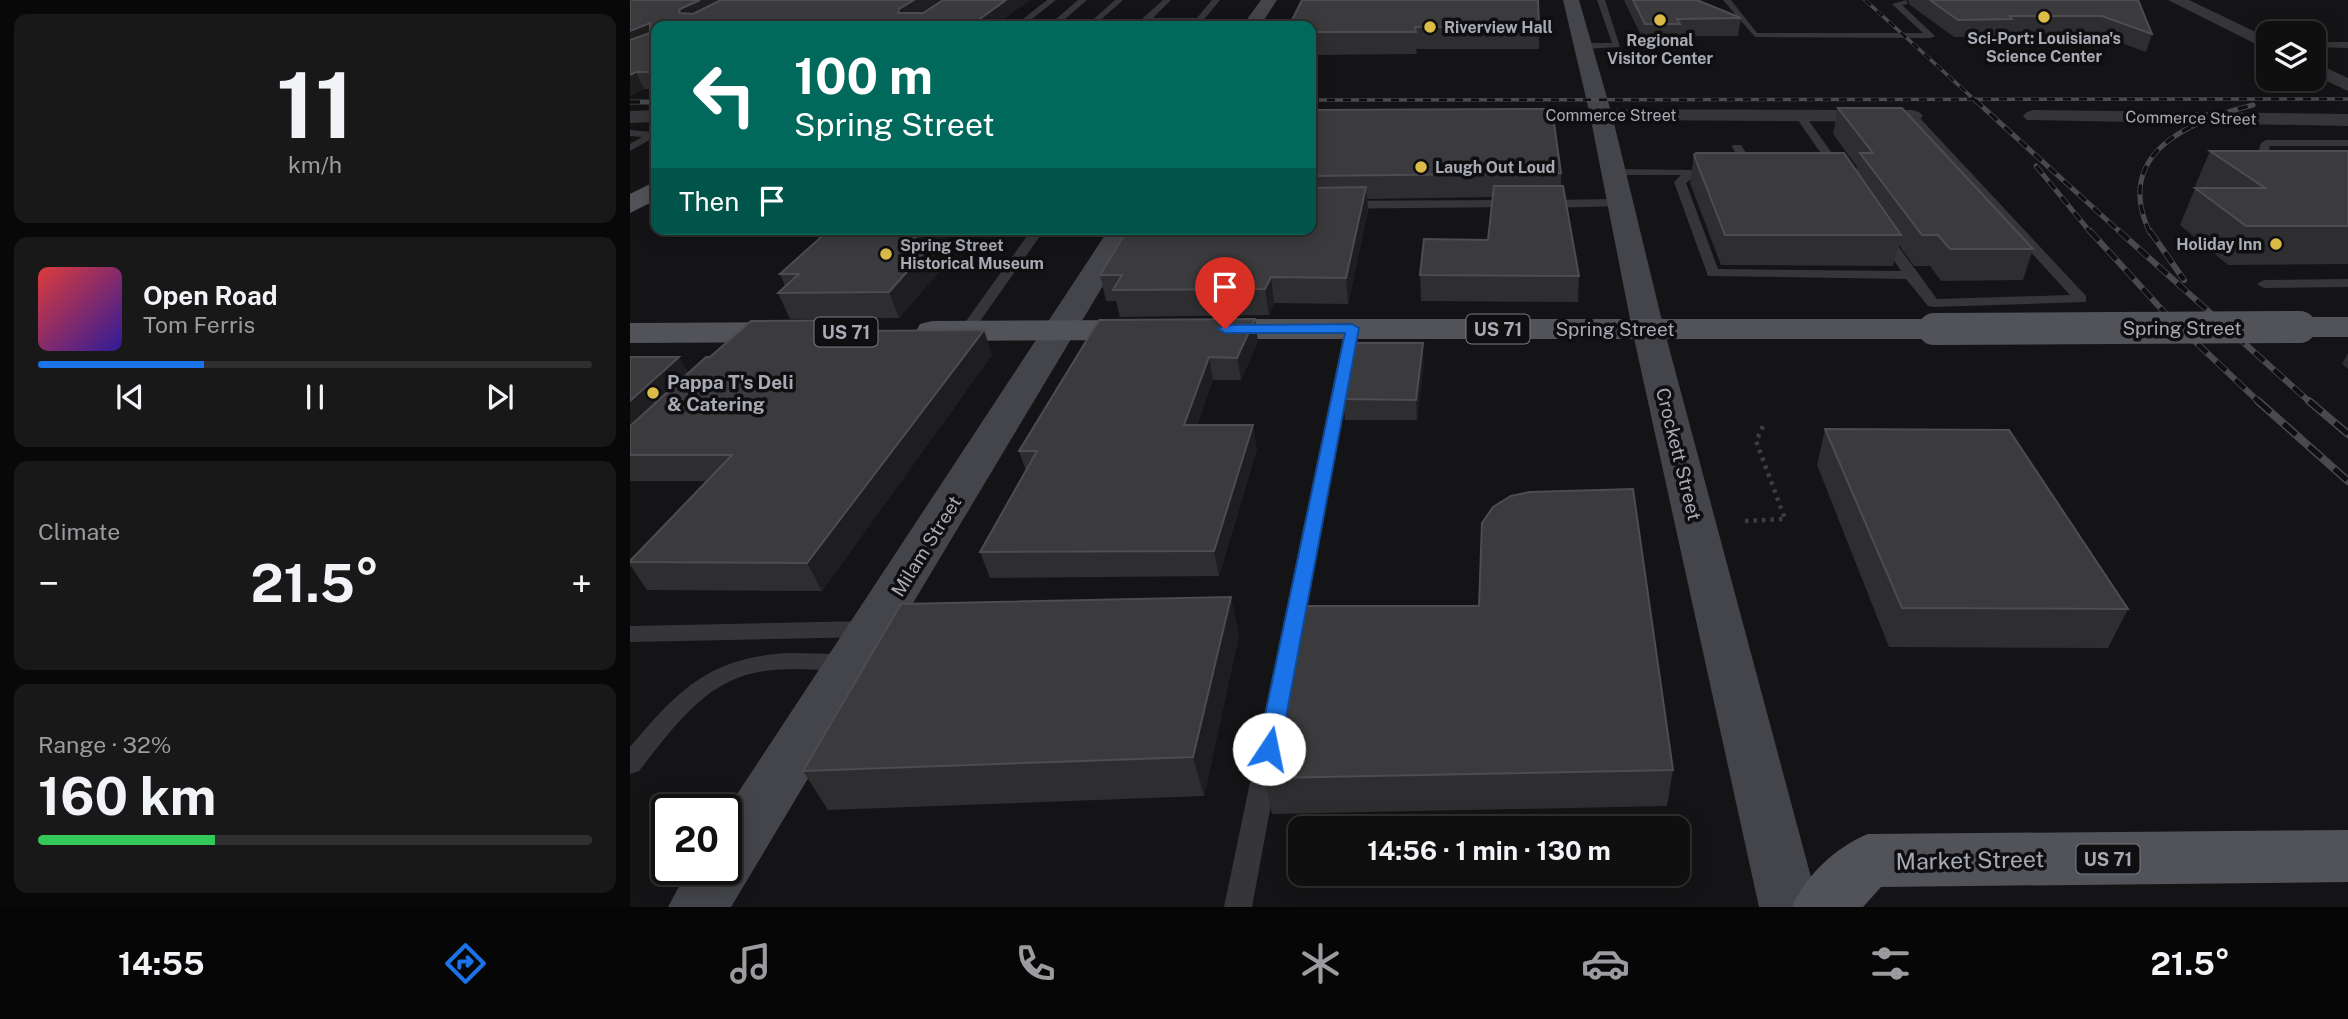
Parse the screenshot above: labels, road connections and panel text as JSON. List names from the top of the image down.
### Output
{
  "streets": {
    "main road": ["Spring Street", "US 71", "Market Street"],
    "street": ["Commerce Street", "Crockett Street", "Milam Street"]
  },
  "crossings": [
    ["Commerce Street", "Crockett Street"],
    ["Spring Street", "Crockett Street"],
    ["Spring Street", "Milam Street"]
  ],
  "places": [
    "Sci-Port: Louisiana's Science Center",
    "Regional Visitor Center",
    "Riverview Hall",
    "Laugh Out Loud",
    "Holiday Inn",
    "Spring Street Historical Museum",
    "Pappa T's Deli & Catering"
  ],
  "page": {
    "tile": [
      ["11", "km/h"],
      "Climate",
      ["Range · 32%", "160 km"]
    ],
    "turn": ["100 m", "Spring Street"],
    "then": "Then",
    "song": ["Open Road", "Tom Ferris"],
    "heat": ["−", "21.5°", "+"],
    "limit": "20",
    "trip": "14:56 · 1 min · 130 m",
    "tabs": ["14:55", "21.5°"]
  }
}
